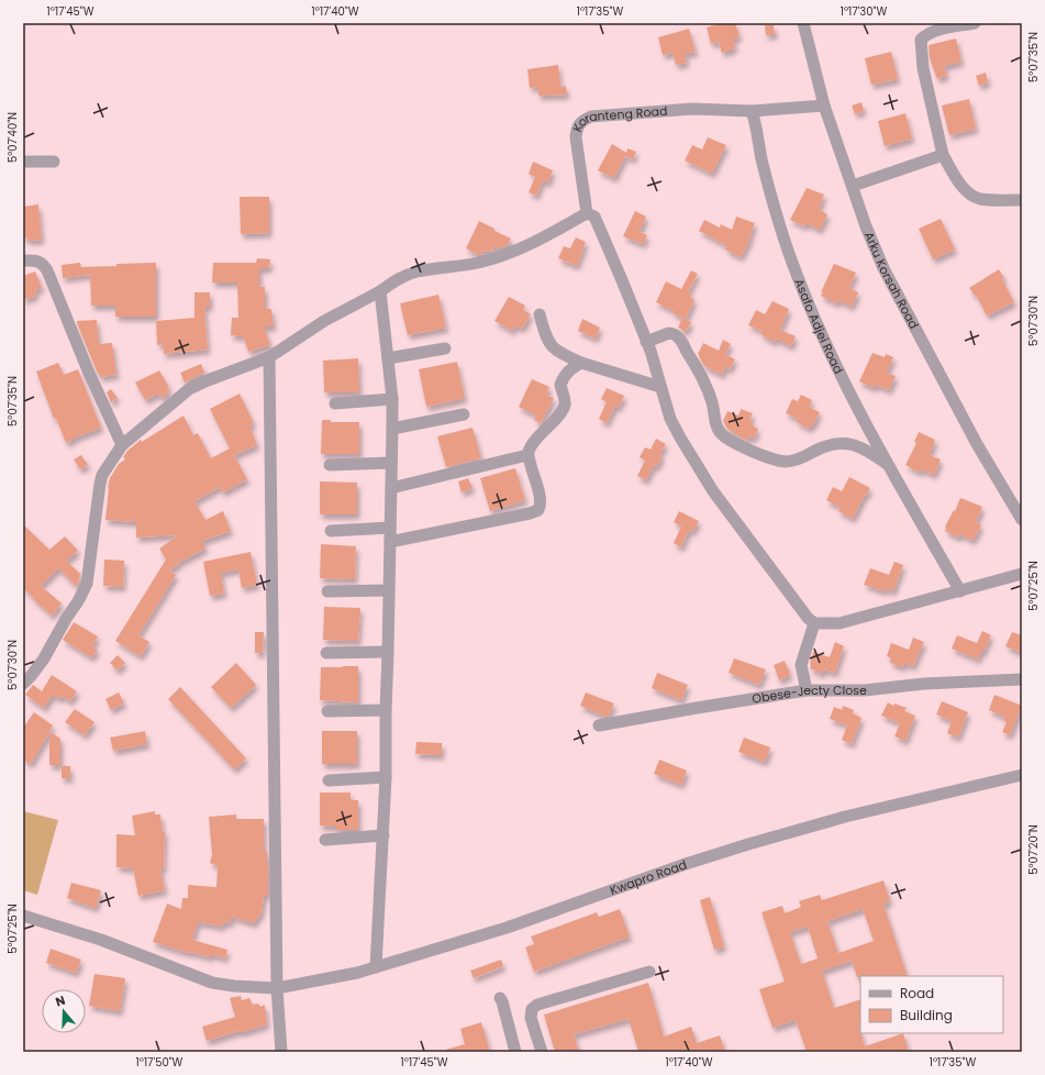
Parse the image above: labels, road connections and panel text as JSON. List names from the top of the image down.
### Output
{
  "streets": {
    "street": [
      "Koranteng Road",
      "Arku Korsah Road",
      "Asafo Adjei Road",
      "Obese-Jecty Close",
      "Kwapro Road"
    ]
  },
  "crossings": [
    ["Koranteng Road", "Asafo Adjei Road"]
  ],
  "legend": ["Road", "Building"],
  "north": "top",
  "coordinates": [
    "1°17'45\"W",
    "1°17'40\"W",
    "1°17'35\"W",
    "1°17'30\"W",
    "5°07'35\"N",
    "5°07'40\"N",
    "5°07'30\"N",
    "5°07'25\"N",
    "5°07'20\"N",
    "1°17'50\"W"
  ]
}
